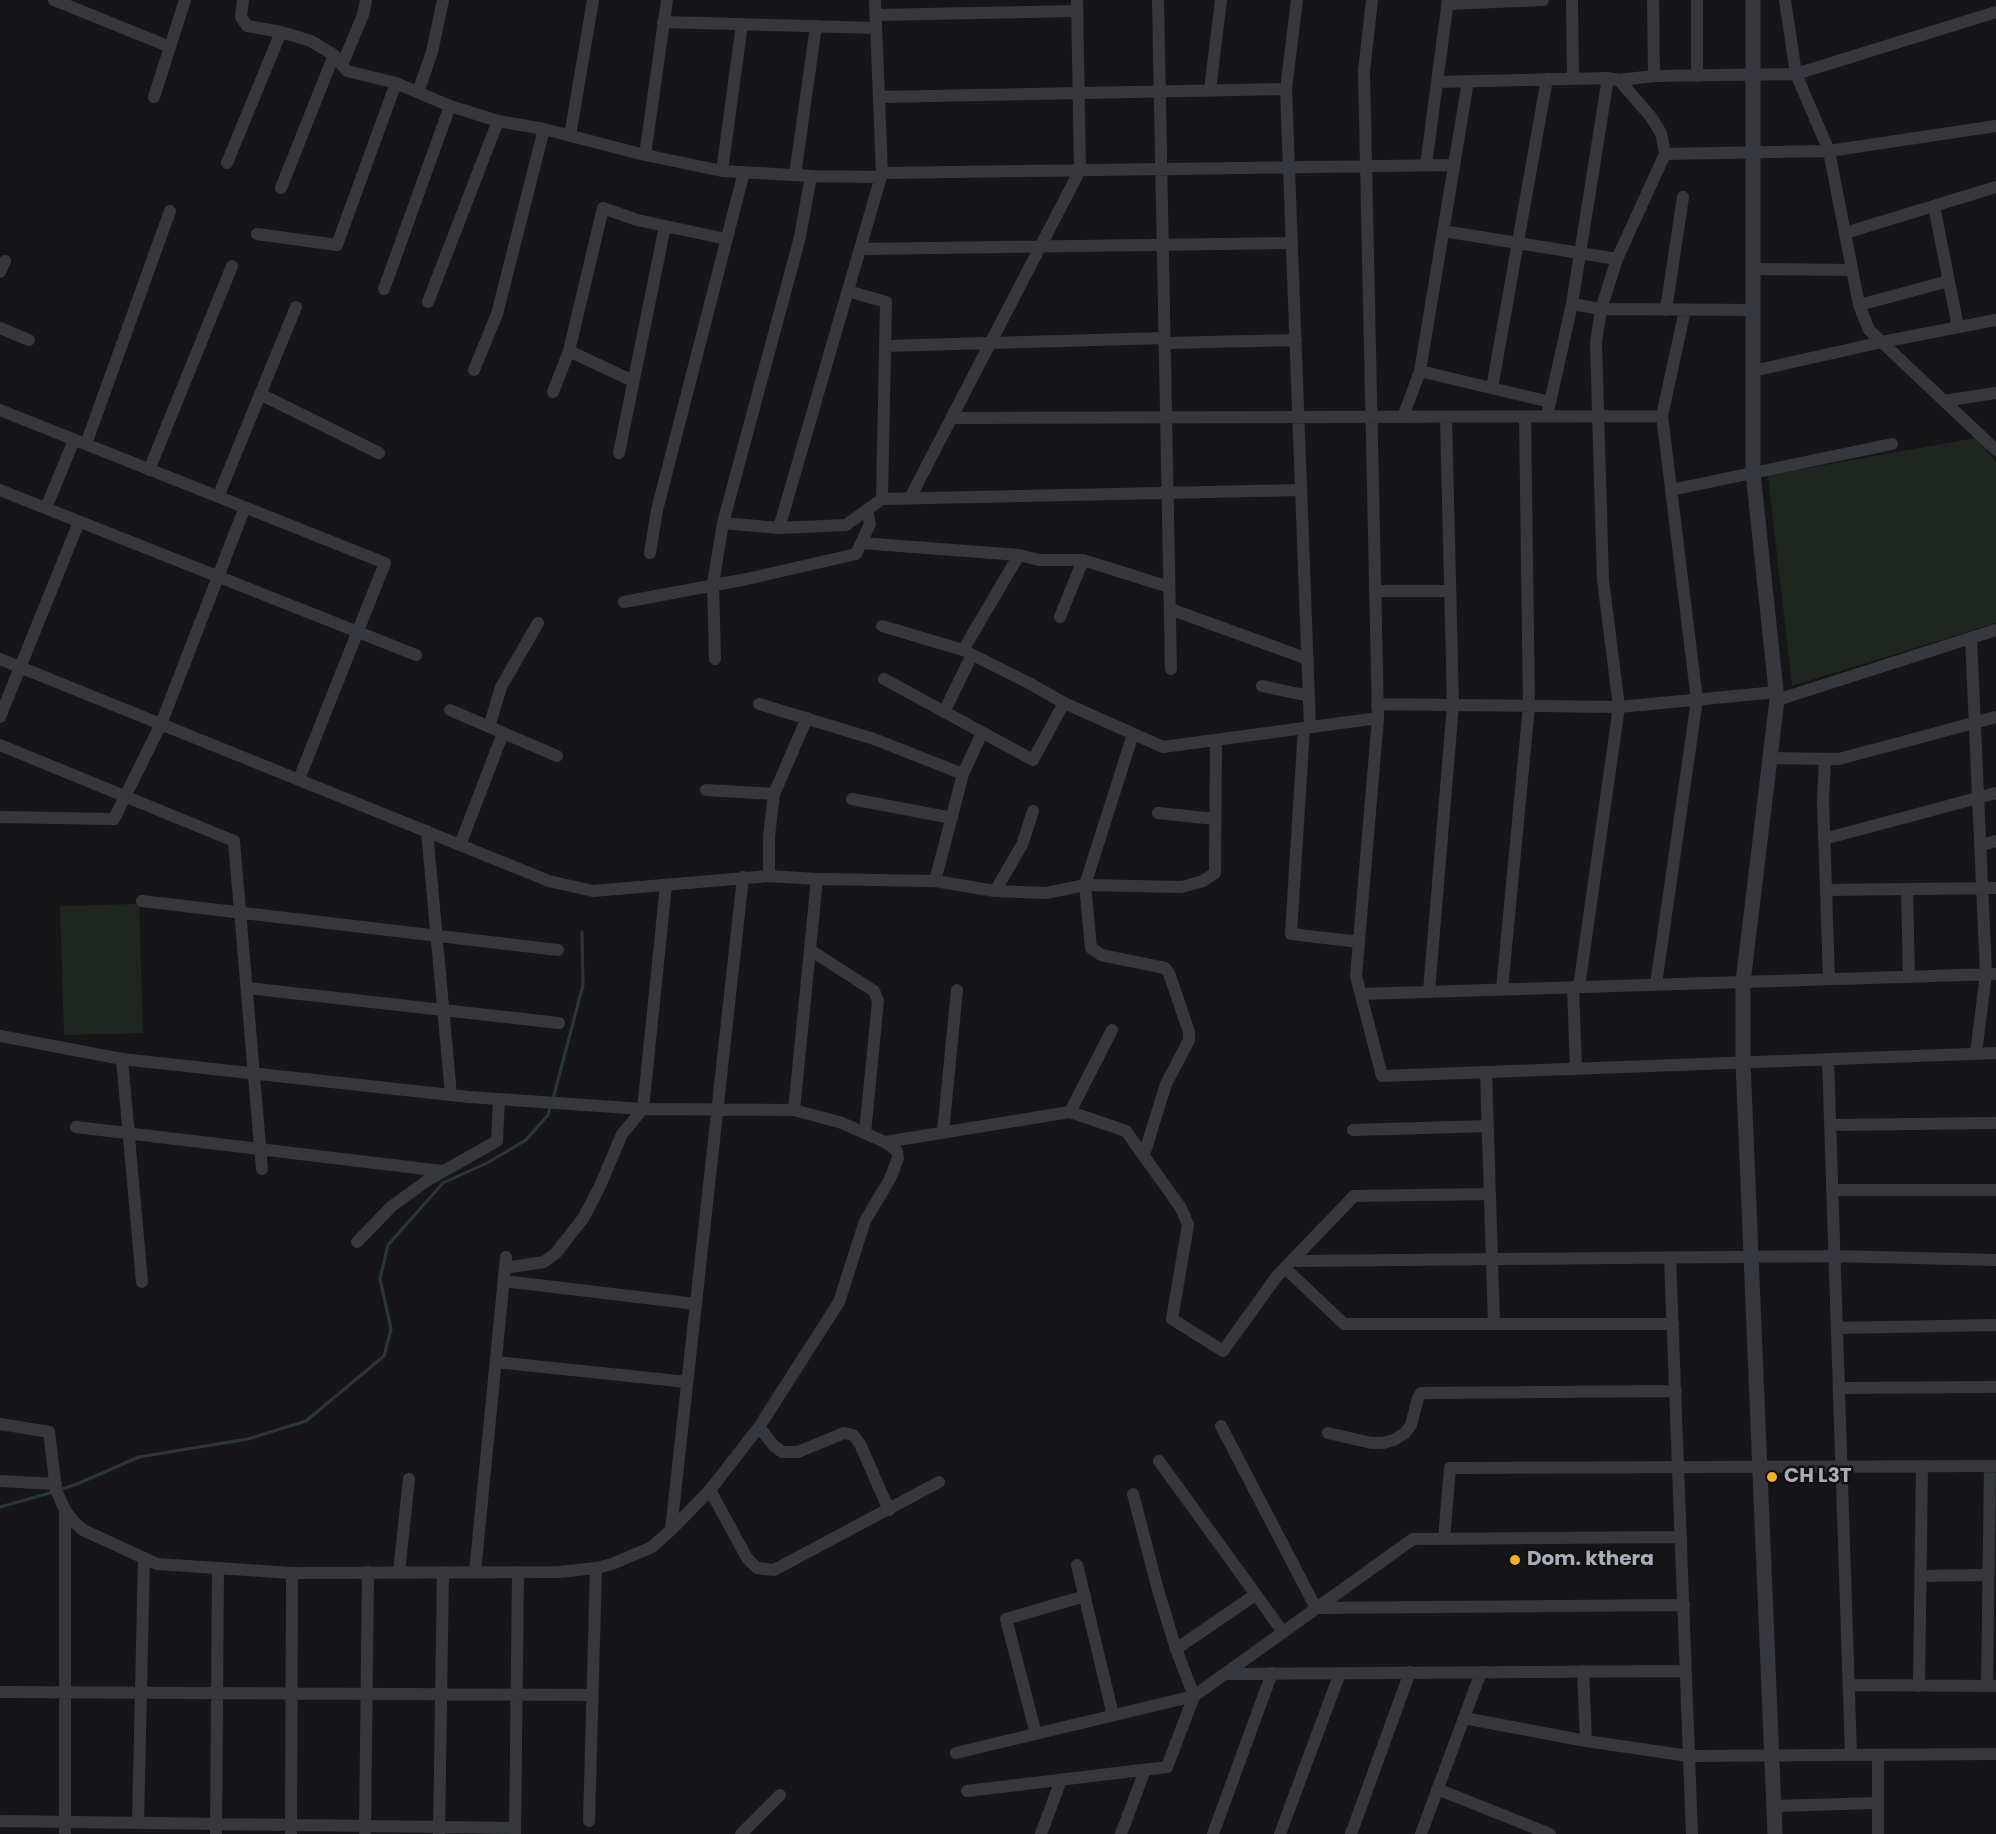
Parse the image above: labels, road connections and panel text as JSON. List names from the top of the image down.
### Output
{
  "places": ["CH L3T", "Dom. kthera"]
}
